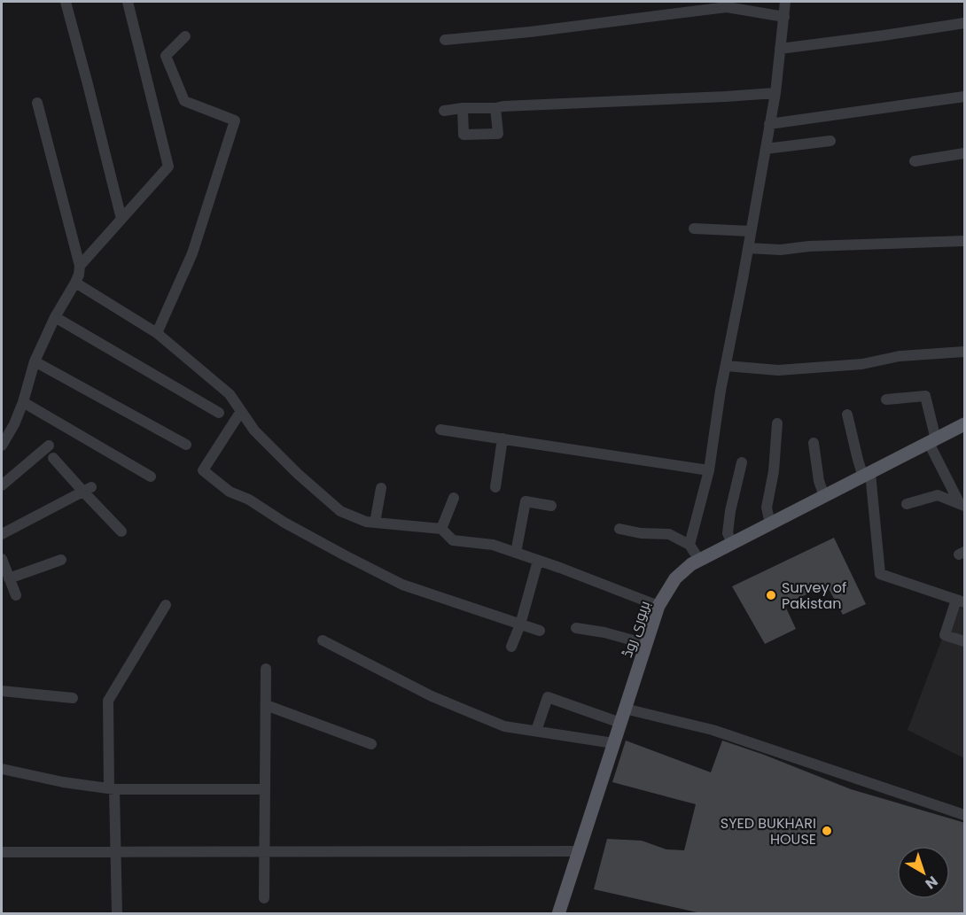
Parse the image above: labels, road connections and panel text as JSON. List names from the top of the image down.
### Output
{
  "streets": {
    "main road": ["بریوری روڈ"]
  },
  "places": ["Survey of Pakistan", "SYED BUKHARI HOUSE"],
  "north": "bottom right"
}
